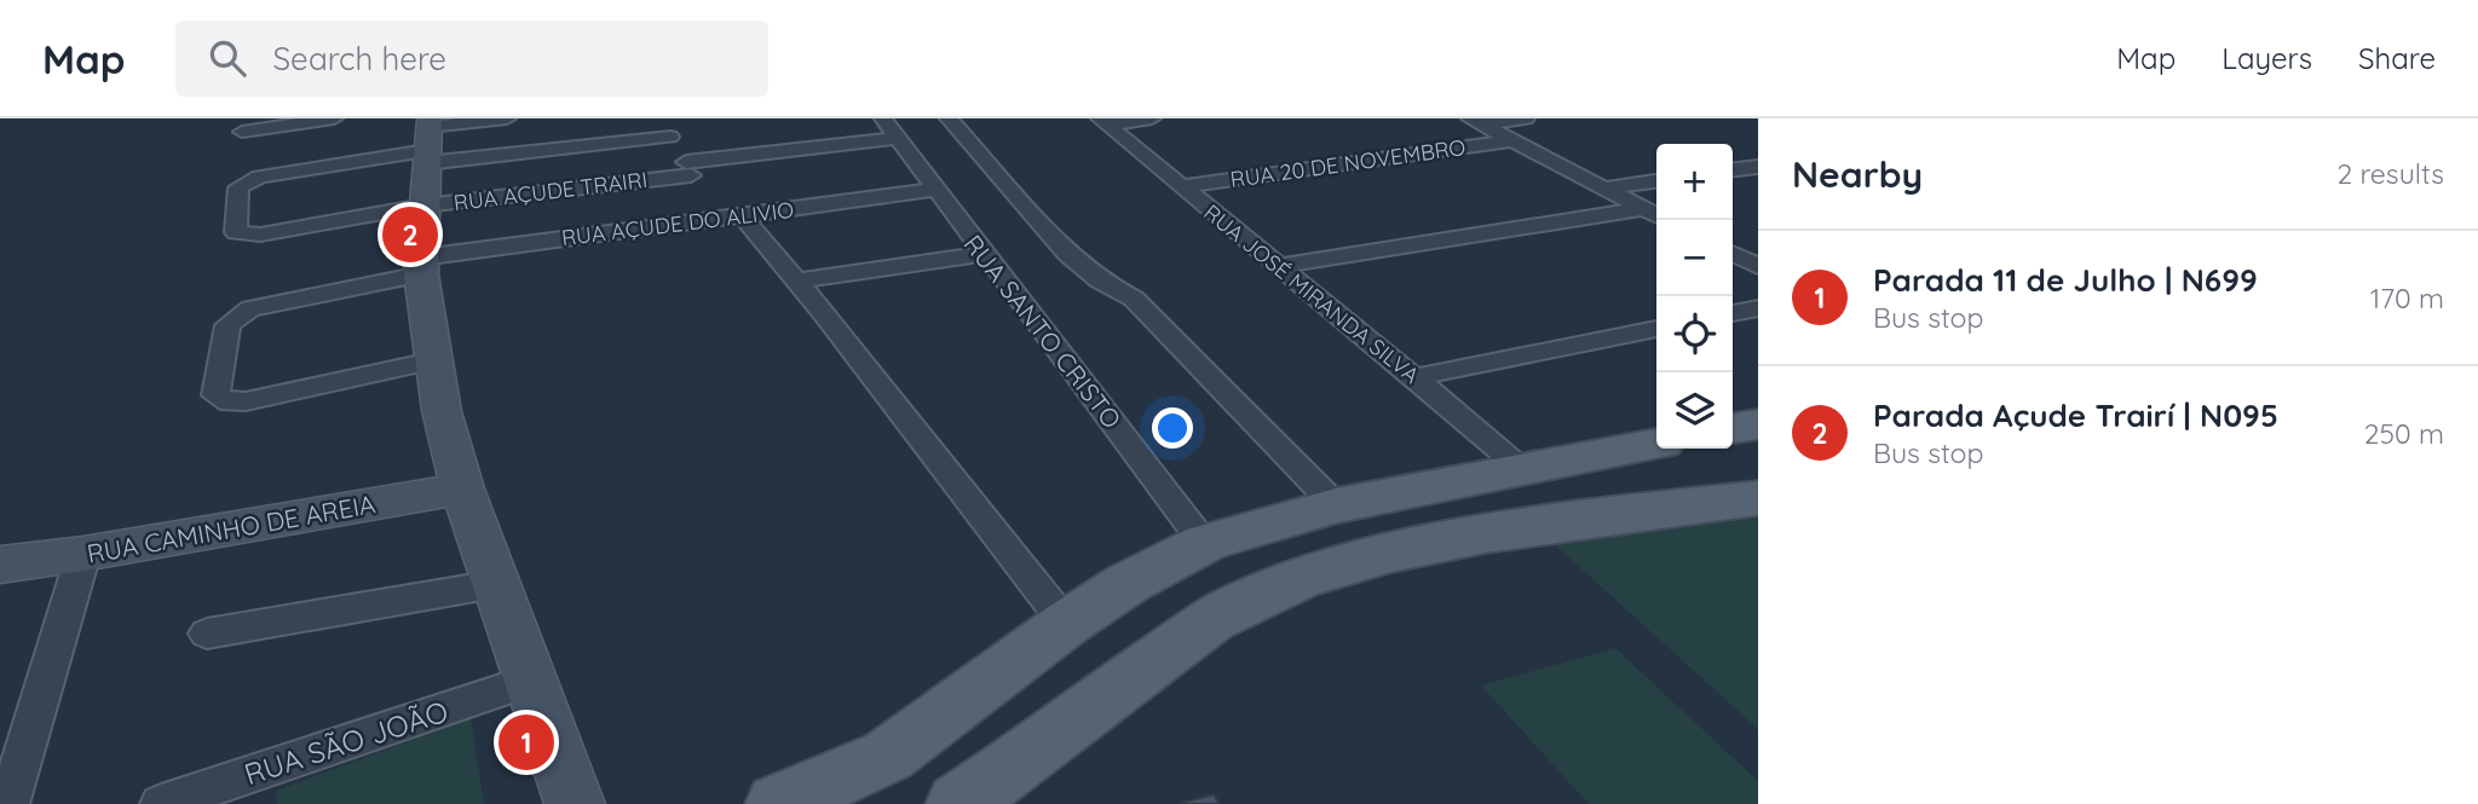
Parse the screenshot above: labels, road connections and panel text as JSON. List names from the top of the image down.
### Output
{
  "streets": {
    "street": [
      "RUA 20 DE NOVEMBRO",
      "RUA AÇUDE TRAIRI",
      "RUA AÇUDE DO ALIVIO",
      "RUA JOSÉ MIRANDA SILVA",
      "RUA SANTO CRISTO",
      "RUA CAMINHO DE AREIA",
      "RUA SÃO JOÃO"
    ]
  },
  "crossings": [
    ["RUA 20 DE NOVEMBRO", "RUA JOSÉ MIRANDA SILVA"],
    ["RUA AÇUDE TRAIRI", "RUA AÇUDE DO ALIVIO"],
    ["RUA AÇUDE DO ALIVIO", "RUA SANTO CRISTO"]
  ],
  "page": {
    "header": "Map",
    "search": "Search here",
    "nav": ["Map", "Layers", "Share"],
    "heading": ["Nearby", "2 results"],
    "map_buttons": ["+", "−"],
    "pins": ["2", "1"],
    "list": [
      {
        "mark": "1",
        "name": "Parada 11 de Julho | N699",
        "note": "Bus stop",
        "value": "170 m"
      },
      {
        "mark": "2",
        "name": "Parada Açude Trairí | N095",
        "note": "Bus stop",
        "value": "250 m"
      }
    ]
  }
}
